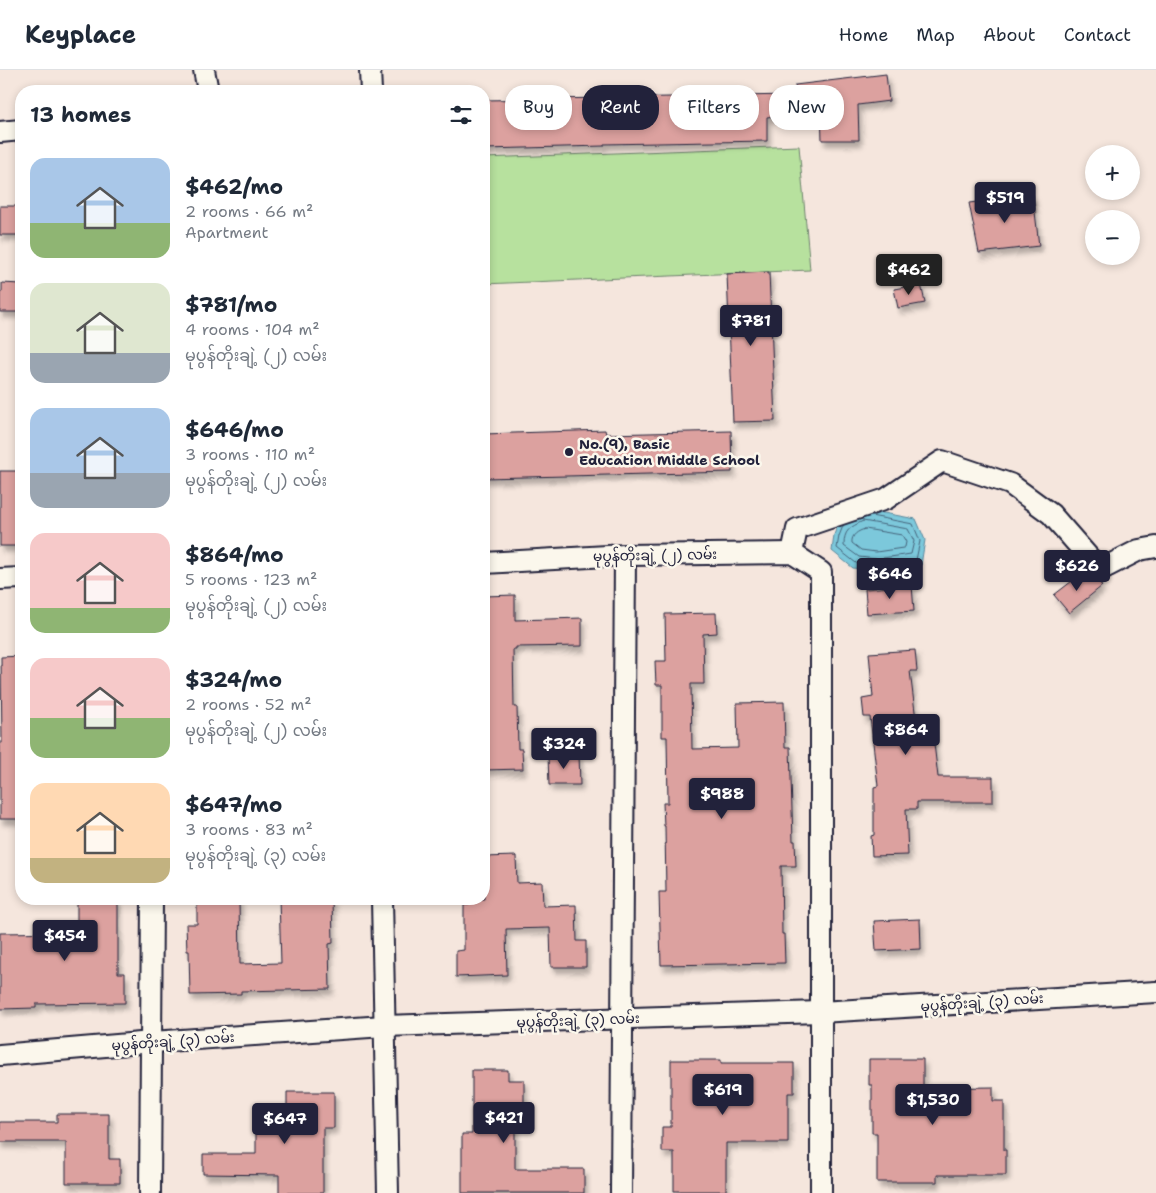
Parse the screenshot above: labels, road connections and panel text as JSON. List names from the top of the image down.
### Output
{
  "streets": {
    "street": ["မုပွန်တိုးချဲ့ (၂) လမ်း", "မုပွန်တိုးချဲ့ (၃) လမ်း"]
  },
  "places": ["No.(9), Basic Education Middle School"],
  "page": {
    "header": "Keyplace",
    "nav": [
      "Home",
      "Map",
      "About",
      "Contact"
    ],
    "chip": [
      "Buy",
      "Rent",
      "Filters",
      "New"
    ],
    "heading": "13 homes",
    "map_buttons": ["+", "−"],
    "list": [
      {
        "name": "$462/mo",
        "note": "2 rooms · 66 m² · Apartment"
      },
      {
        "name": "$781/mo",
        "note": "4 rooms · 104 m² · မုပွန်တိုးချဲ့ (၂) လမ်း"
      },
      {
        "name": "$646/mo",
        "note": "3 rooms · 110 m² · မုပွန်တိုးချဲ့ (၂) လမ်း"
      },
      {
        "name": "$864/mo",
        "note": "5 rooms · 123 m² · မုပွန်တိုးချဲ့ (၂) လမ်း"
      },
      {
        "name": "$324/mo",
        "note": "2 rooms · 52 m² · မုပွန်တိုးချဲ့ (၂) လမ်း"
      },
      {
        "name": "$647/mo",
        "note": "3 rooms · 83 m² · မုပွန်တိုးချဲ့ (၃) လမ်း"
      }
    ],
    "price": [
      "$519",
      "$462",
      "$781",
      "$626",
      "$646",
      "$864",
      "$324",
      "$988",
      "$454",
      "$619",
      "$1,530",
      "$421",
      "$647"
    ]
  }
}
